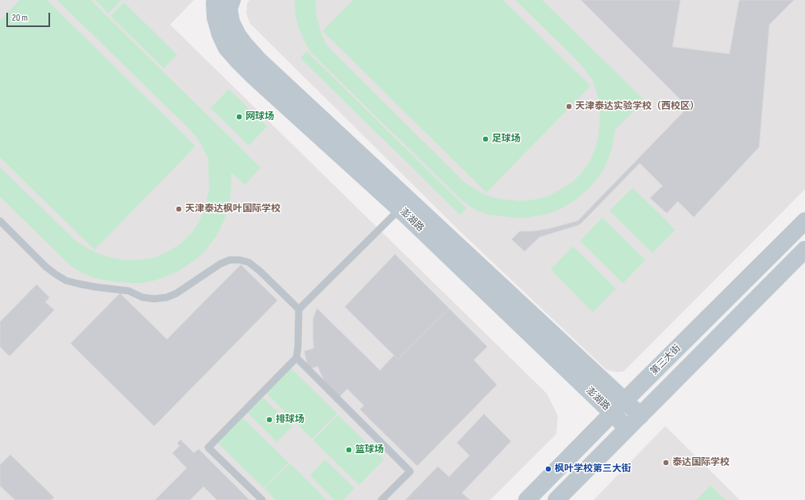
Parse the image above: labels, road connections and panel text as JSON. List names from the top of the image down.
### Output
{
  "streets": {
    "street": ["澎湖路", "第三大街"]
  },
  "crossings": [
    ["澎湖路", "第三大街"]
  ],
  "places": [
    "天津泰达实验学校（西校区）",
    "网球场",
    "足球场",
    "天津泰达枫叶国际学校",
    "排球场",
    "篮球场",
    "泰达国际学校",
    "枫叶学校第三大街"
  ],
  "scale_bar": "20 m"
}
